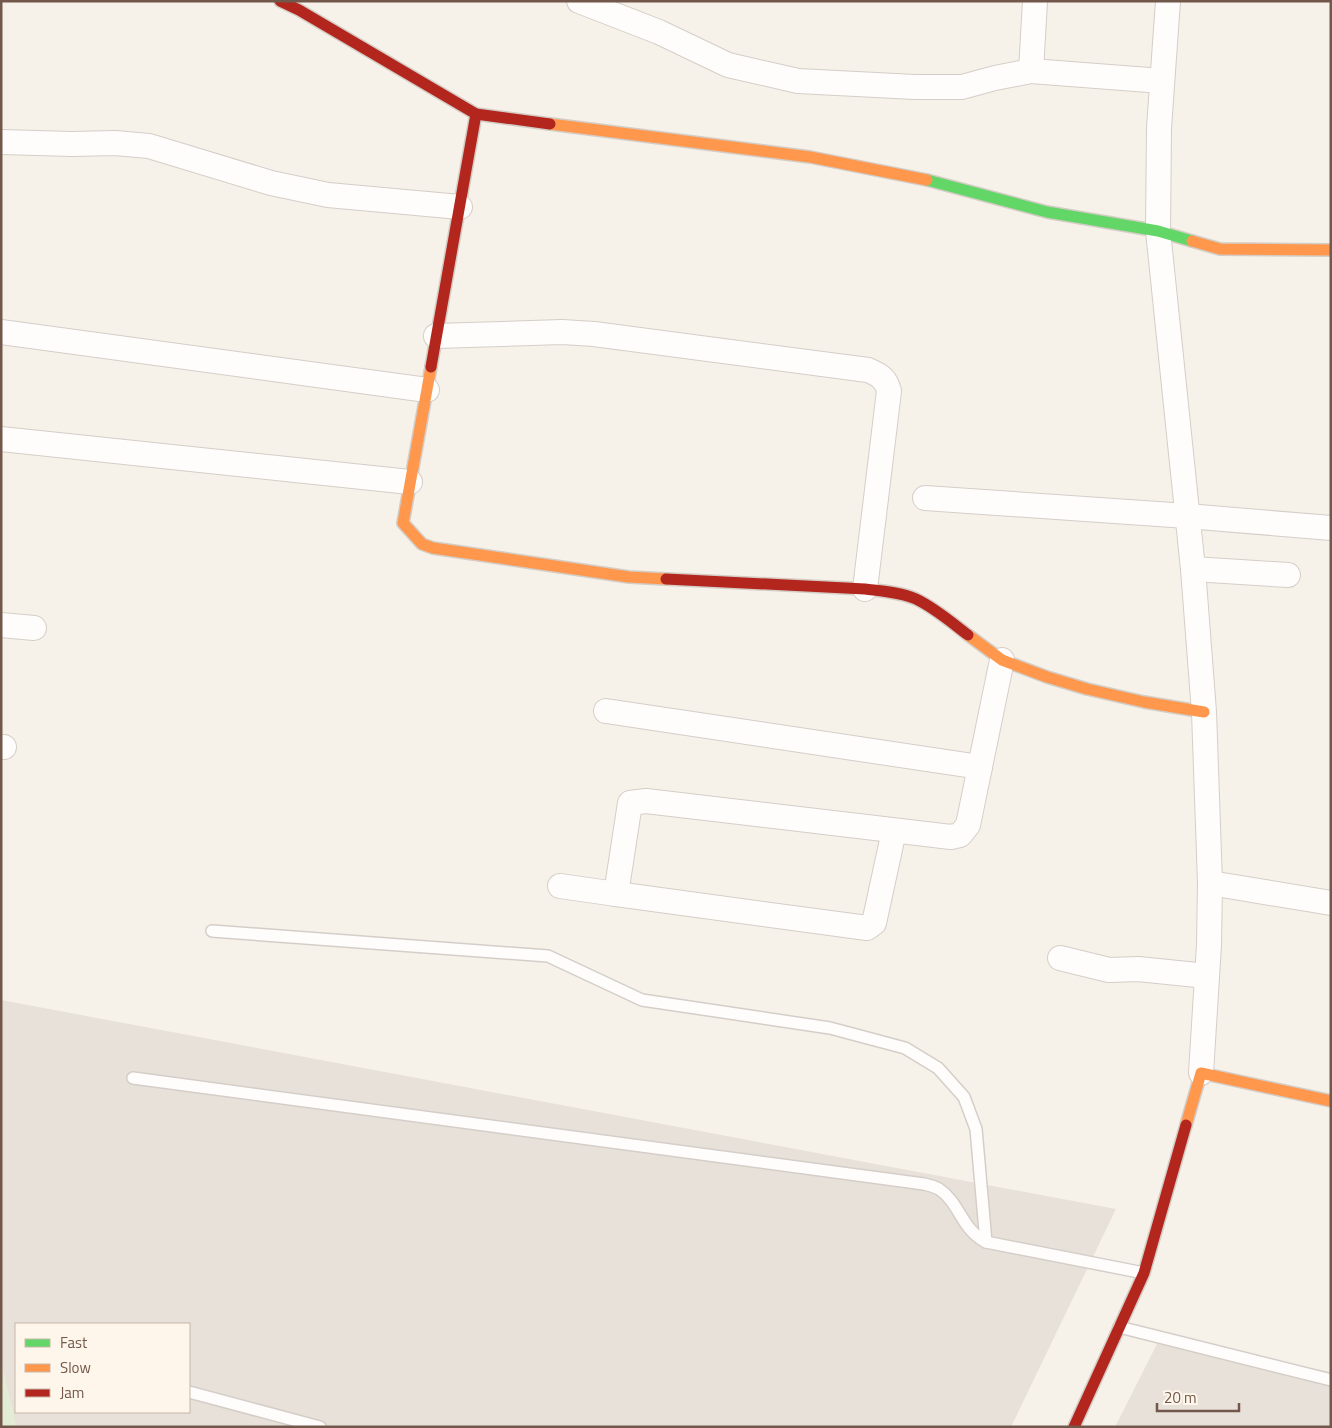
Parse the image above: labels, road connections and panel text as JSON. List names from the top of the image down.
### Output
{
  "legend": ["Fast", "Slow", "Jam"],
  "scale_bar": "20 m"
}
